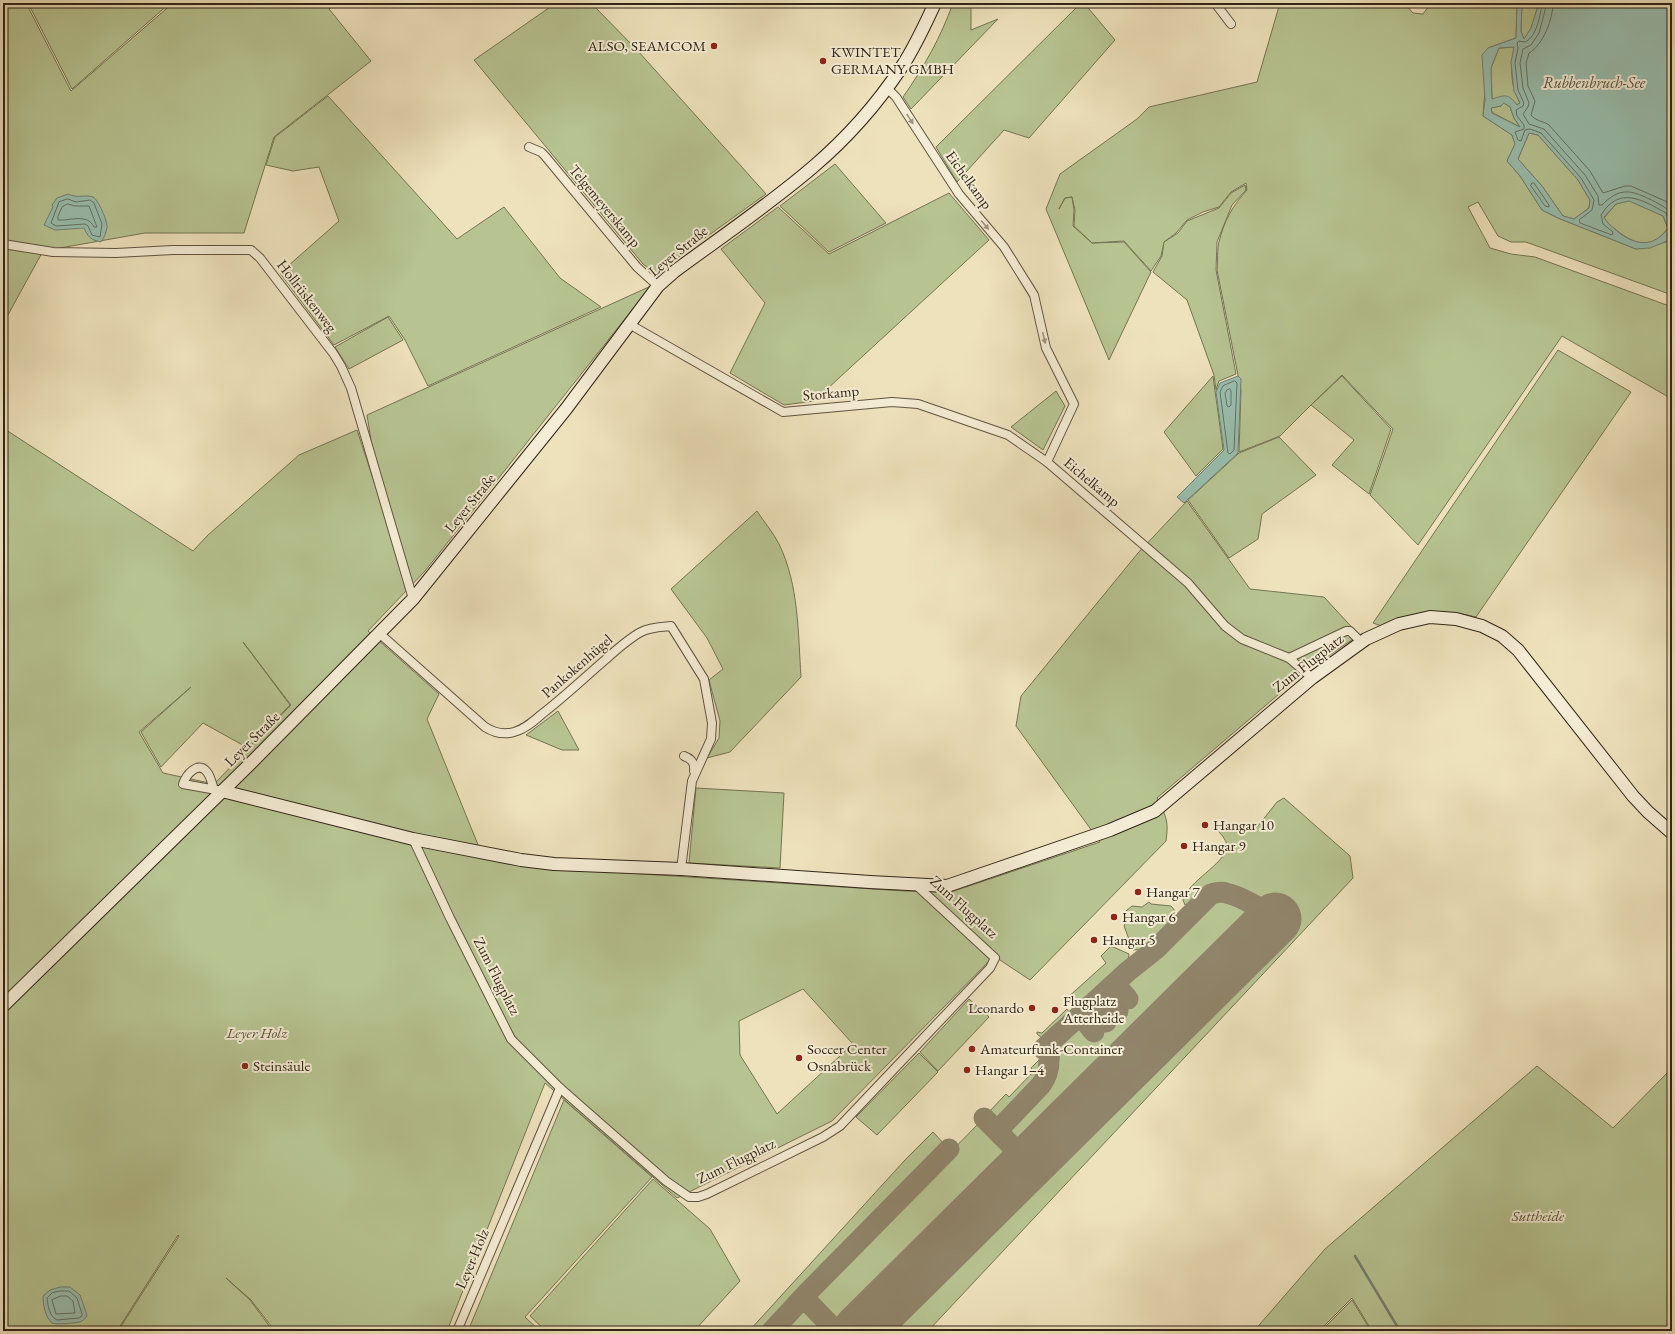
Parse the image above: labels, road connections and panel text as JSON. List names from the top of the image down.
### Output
{
  "streets": {
    "street": [
      "Eichelkamp",
      "Telgemeyerskamp",
      "Leyer Straße",
      "Hollrüskenweg",
      "Storkamp",
      "Zum Flugplatz",
      "Pankokenhügel",
      "Leyer Holz"
    ]
  },
  "crossings": [
    ["Eichelkamp", "Leyer Straße"],
    ["Eichelkamp", "Storkamp"],
    ["Eichelkamp", "Zum Flugplatz"],
    ["Telgemeyerskamp", "Leyer Straße"],
    ["Leyer Straße", "Hollrüskenweg"],
    ["Leyer Straße", "Storkamp"],
    ["Leyer Straße", "Zum Flugplatz"],
    ["Leyer Straße", "Pankokenhügel"],
    ["Zum Flugplatz", "Pankokenhügel"],
    ["Zum Flugplatz", "Leyer Holz"]
  ],
  "one_way": ["Eichelkamp"],
  "water": ["Rubbenbruch-See"],
  "parks": ["Leyer Holz", "Suttheide"],
  "places": [
    "ALSO, SEAMCOM",
    "KWINTET GERMANY GMBH",
    "Hangar 10",
    "Hangar 9",
    "Hangar 7",
    "Hangar 6",
    "Hangar 5",
    "Leonardo",
    "Flugplatz Atterheide",
    "Amateurfunk-Container",
    "Soccer Center Osnabrück",
    "Steinsäule",
    "Hangar 1–4"
  ]
}
